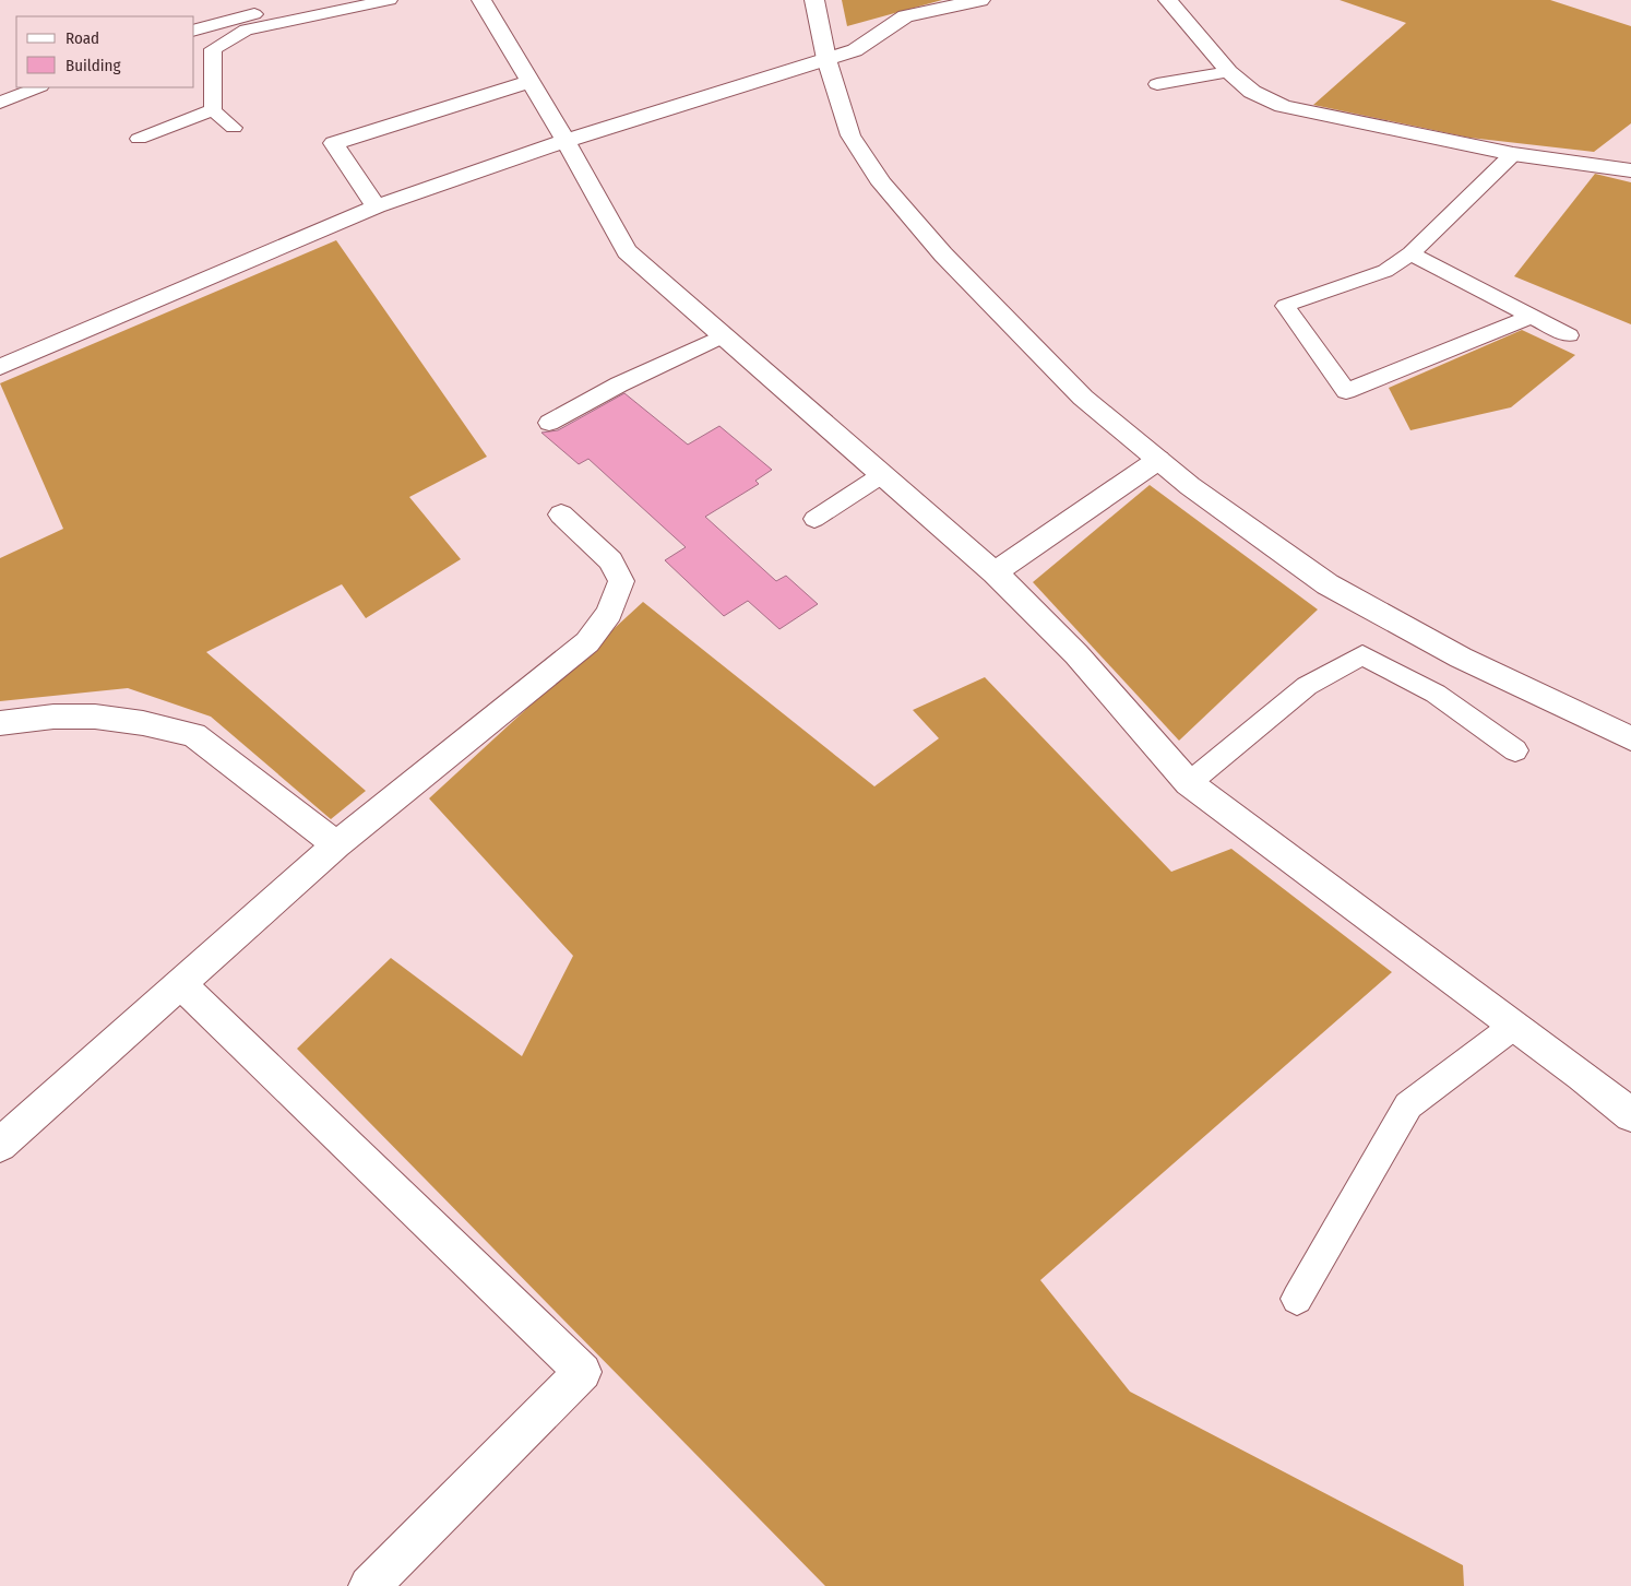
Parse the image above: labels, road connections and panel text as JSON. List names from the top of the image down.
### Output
{
  "legend": ["Road", "Building"]
}
